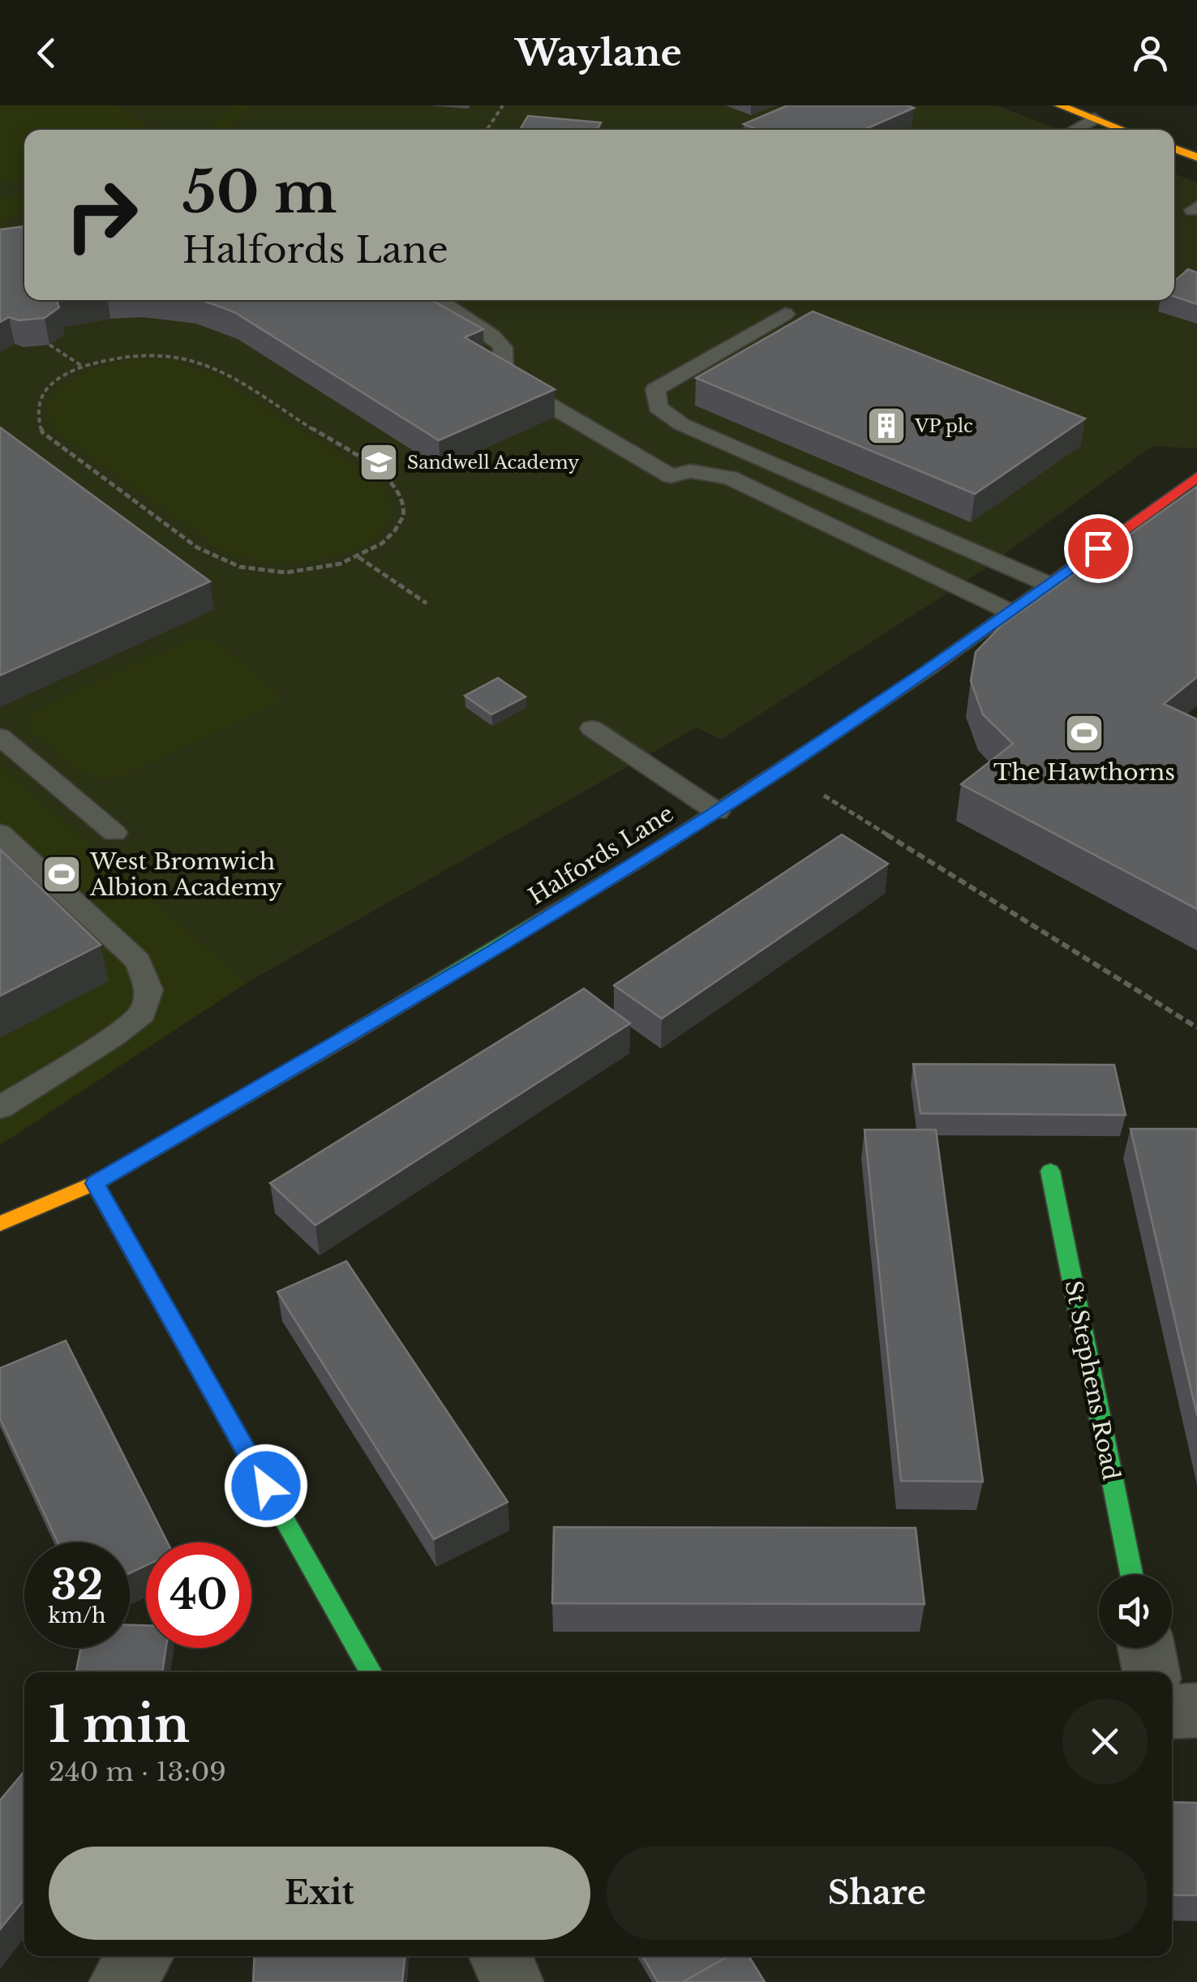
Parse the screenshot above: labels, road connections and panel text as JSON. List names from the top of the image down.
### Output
{
  "streets": {
    "main road": ["Halfords Lane", "St Stephens Road"]
  },
  "places": {
    "building": ["VP plc"],
    "school or university": ["Sandwell Academy"],
    "sports": ["The Hawthorns", "West Bromwich Albion Academy"]
  },
  "page": {
    "header": "Waylane",
    "turn": ["50 m", "Halfords Lane"],
    "speed": "32 km/h",
    "limit": "40",
    "heading": ["1 min", "240 m · 13:09"],
    "buttons": ["Exit", "Share"]
  }
}
